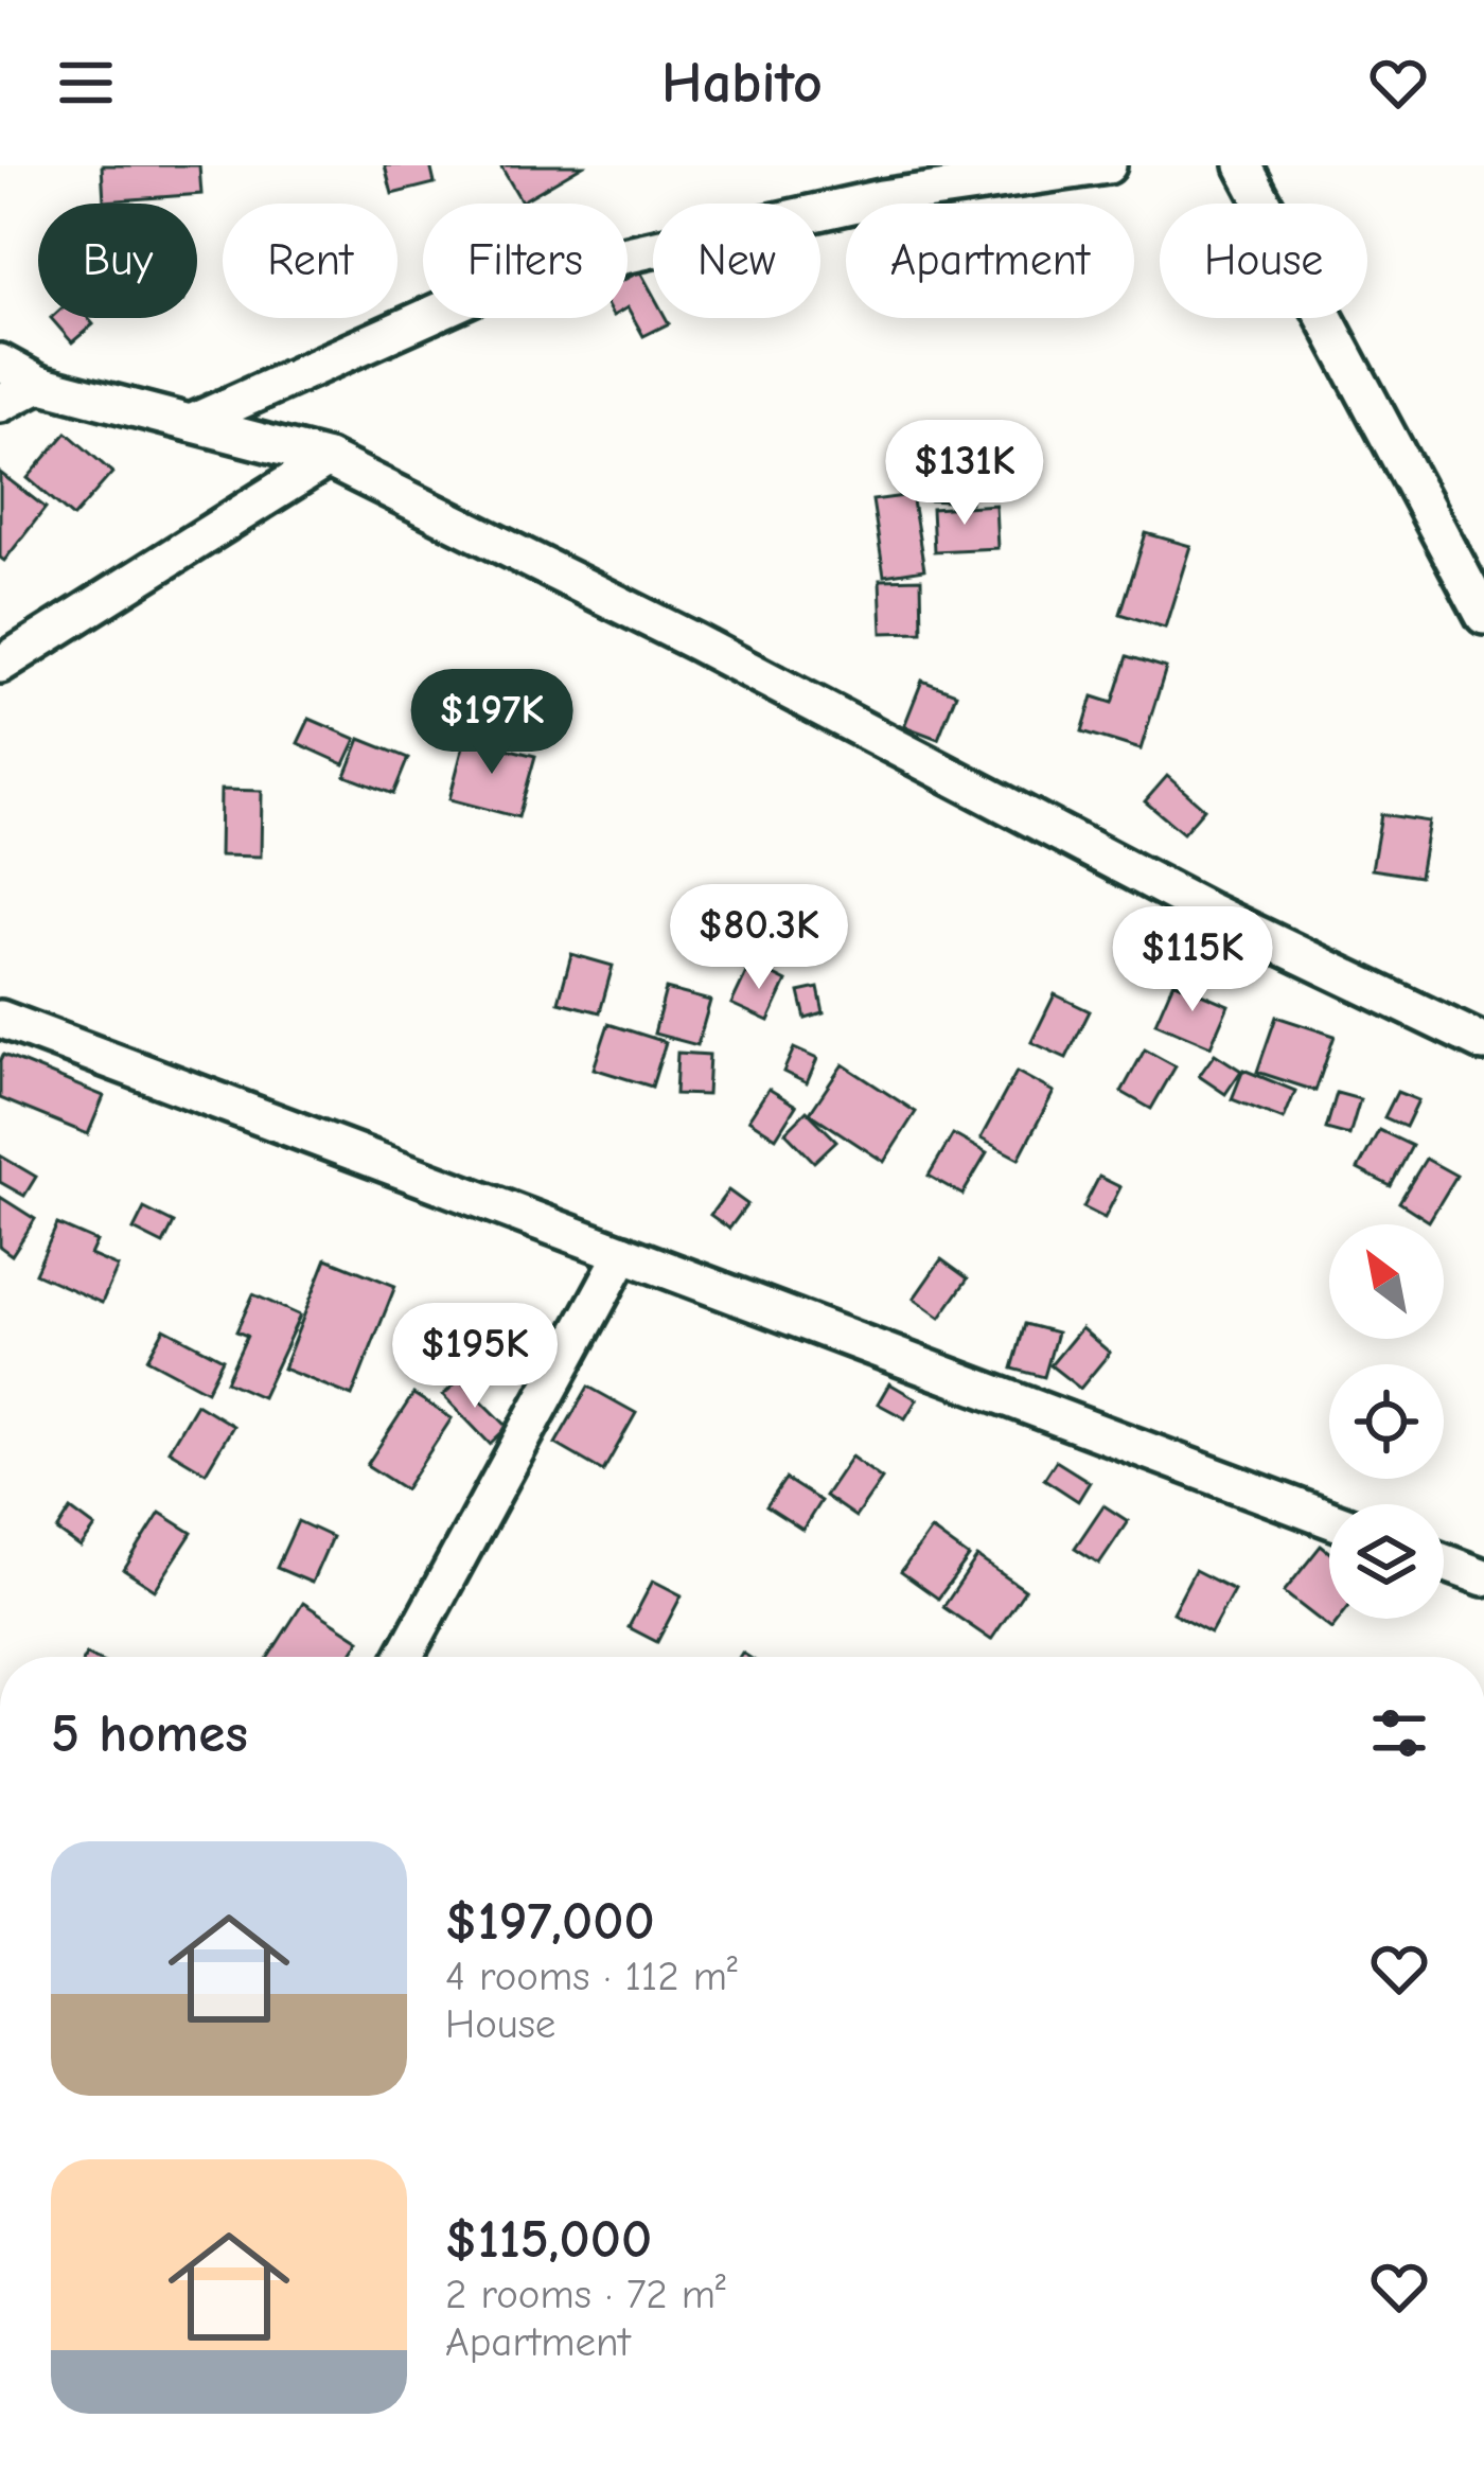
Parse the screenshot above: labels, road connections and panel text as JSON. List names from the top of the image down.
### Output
{
  "north": "top left",
  "page": {
    "header": "Habito",
    "chip": [
      "Buy",
      "Rent",
      "Filters",
      "New",
      "Apartment",
      "House"
    ],
    "price": [
      "$131K",
      "$197K",
      "$80.3K",
      "$115K",
      "$195K"
    ],
    "heading": "5 homes",
    "list": [
      {
        "name": "$197,000",
        "note": "4 rooms · 112 m² · House"
      },
      {
        "name": "$115,000",
        "note": "2 rooms · 72 m² · Apartment"
      }
    ]
  }
}
